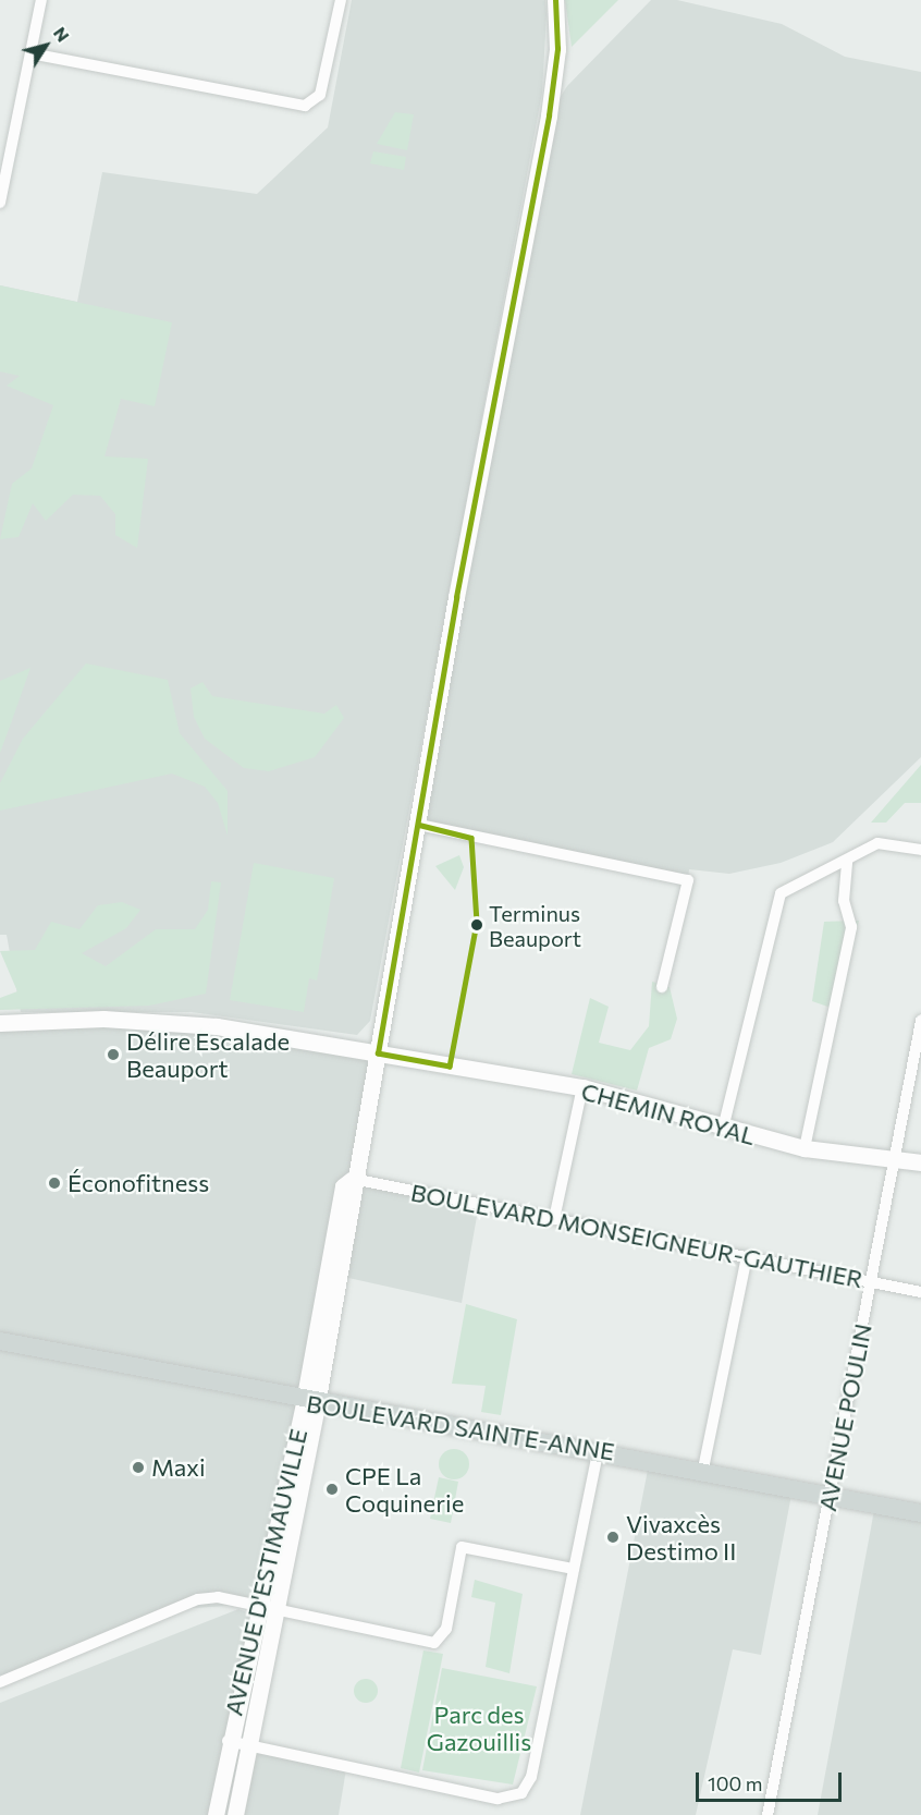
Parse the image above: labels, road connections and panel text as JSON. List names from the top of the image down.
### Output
{
  "streets": {
    "main road": ["CHEMIN ROYAL", "BOULEVARD SAINTE-ANNE", "AVENUE D'ESTIMAUVILLE"],
    "street": ["BOULEVARD MONSEIGNEUR-GAUTHIER", "AVENUE POULIN"]
  },
  "crossings": [
    ["CHEMIN ROYAL", "AVENUE POULIN"],
    ["CHEMIN ROYAL", "AVENUE D'ESTIMAUVILLE"],
    ["BOULEVARD MONSEIGNEUR-GAUTHIER", "AVENUE POULIN"],
    ["BOULEVARD MONSEIGNEUR-GAUTHIER", "AVENUE D'ESTIMAUVILLE"],
    ["AVENUE POULIN", "BOULEVARD SAINTE-ANNE"],
    ["BOULEVARD SAINTE-ANNE", "AVENUE D'ESTIMAUVILLE"]
  ],
  "parks": ["Parc des Gazouillis"],
  "places": [
    "Terminus Beauport",
    "Délire Escalade Beauport",
    "Éconofitness",
    "Maxi",
    "CPE La Coquinerie",
    "Vivaxcès Destimo II"
  ],
  "scale_bar": "100 m",
  "north": "top right"
}
